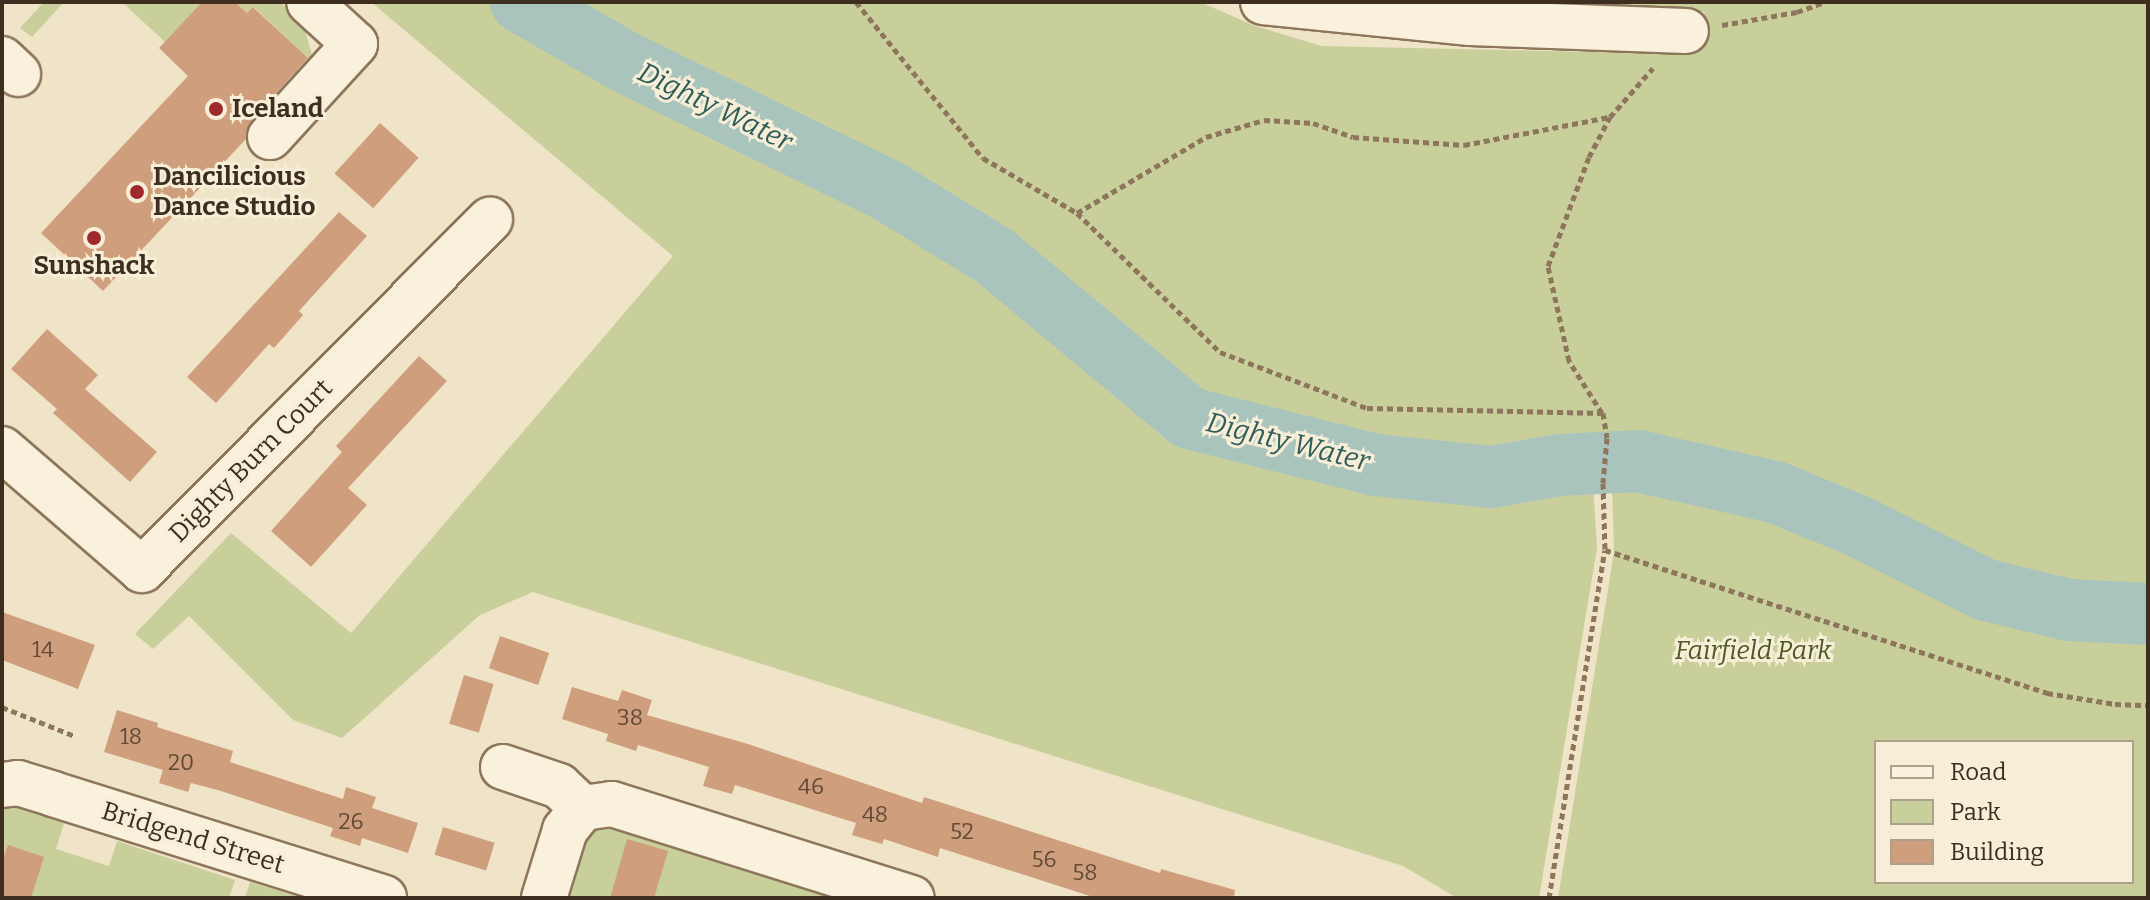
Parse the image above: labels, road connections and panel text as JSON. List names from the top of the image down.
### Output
{
  "streets": {
    "street": ["Dighty Burn Court", "Bridgend Street"]
  },
  "water": ["Dighty Water"],
  "parks": ["Fairfield Park"],
  "places": ["Iceland", "Dancilicious Dance Studio", "Sunshack"],
  "house_numbers": [
    "14",
    "38",
    "18",
    "20",
    "46",
    "48",
    "26",
    "52",
    "56",
    "58"
  ],
  "legend": ["Road", "Park", "Building"]
}
